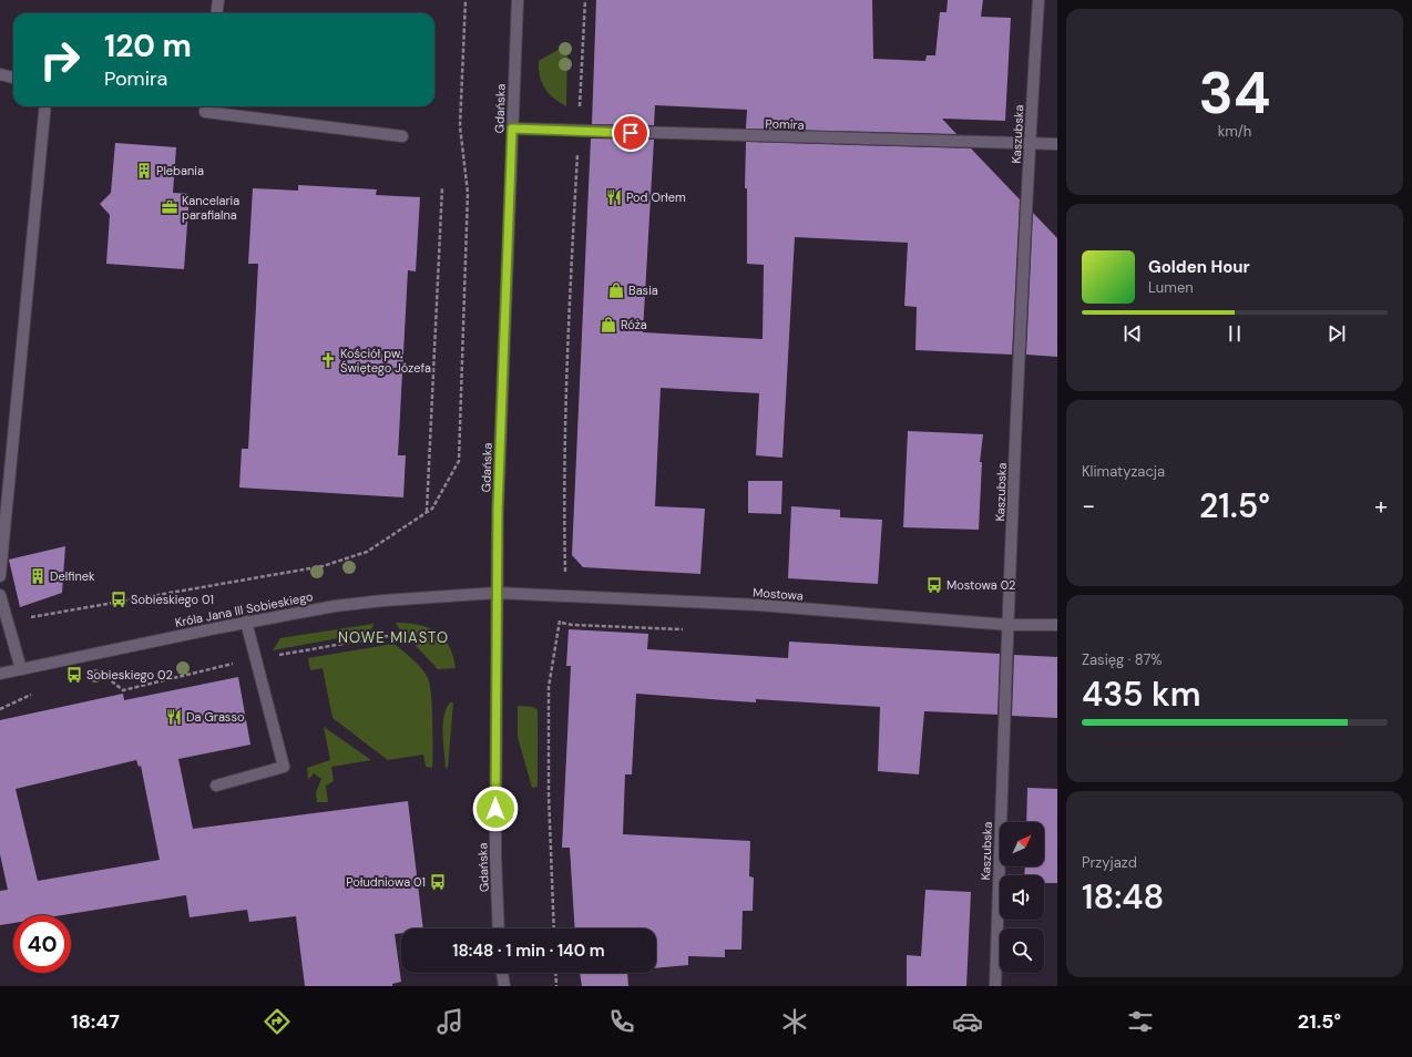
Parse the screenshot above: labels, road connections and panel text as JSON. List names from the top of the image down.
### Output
{
  "streets": {
    "street": [
      "Gdańska",
      "Pomira",
      "Kaszubska",
      "Mostowa",
      "Króla Jana III Sobieskiego"
    ]
  },
  "crossings": [
    ["Gdańska", "Pomira"],
    ["Gdańska", "Mostowa"],
    ["Gdańska", "Króla Jana III Sobieskiego"],
    ["Pomira", "Kaszubska"],
    ["Kaszubska", "Mostowa"],
    ["Mostowa", "Króla Jana III Sobieskiego"]
  ],
  "districts": ["NOWE MIASTO"],
  "places": {
    "building": ["Plebania", "Delfinek"],
    "restaurant": ["Pod Orłem", "Da Grasso"],
    "office": ["Kancelaria parafialna"],
    "shop": ["Basia", "Róża"],
    "church": ["Kościół pw. Świętego Józefa"],
    "bus stop": [
      "Mostowa 02",
      "Sobieskiego 01",
      "Sobieskiego 02",
      "Południowa 01"
    ]
  },
  "north": "top right",
  "page": {
    "tile": [
      ["34", "km/h"],
      "Klimatyzacja",
      ["Zasięg · 87%", "435 km"],
      ["Przyjazd", "18:48"]
    ],
    "turn": ["120 m", "Pomira"],
    "song": ["Golden Hour", "Lumen"],
    "heat": ["−", "21.5°", "+"],
    "limit": "40",
    "trip": "18:48 · 1 min · 140 m",
    "tabs": ["18:47", "21.5°"]
  }
}
